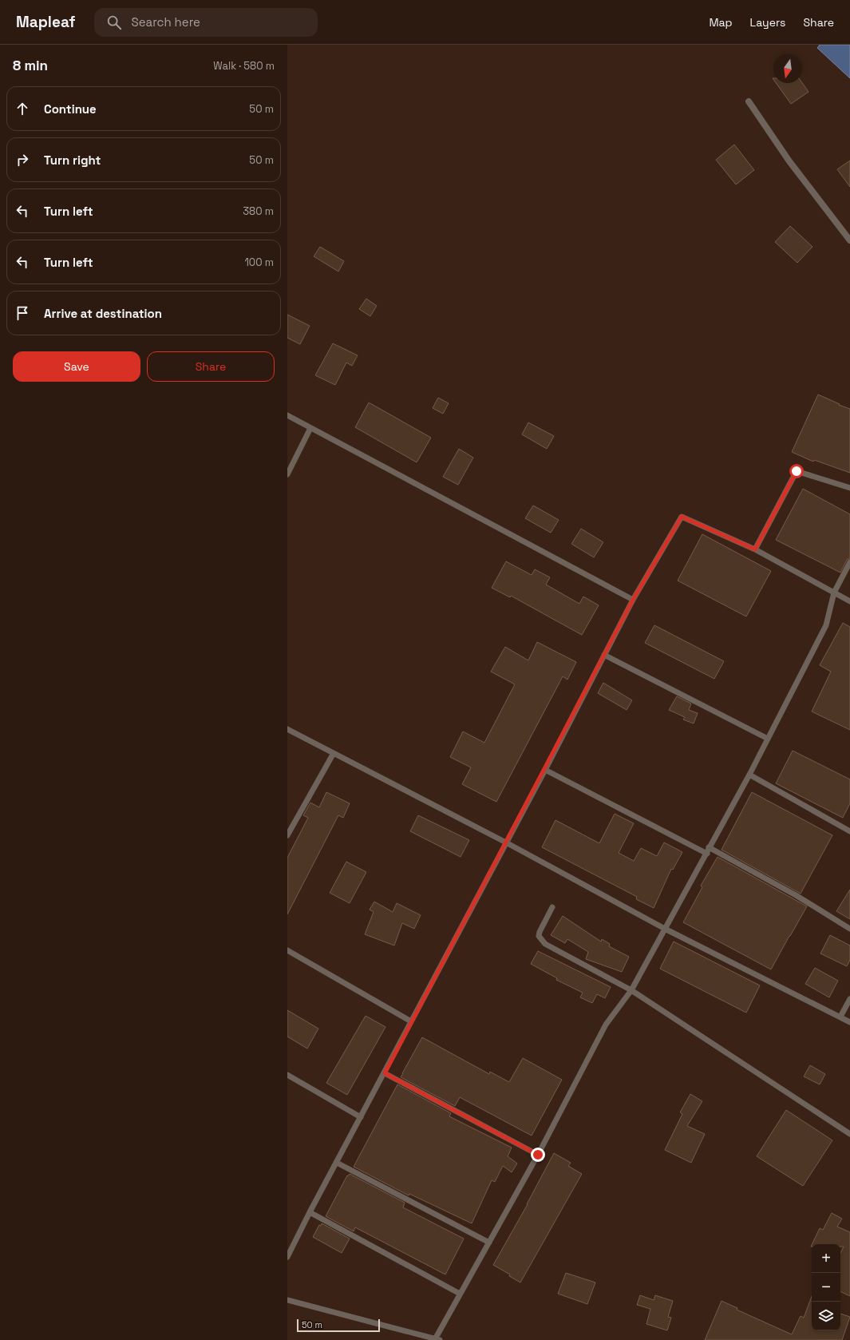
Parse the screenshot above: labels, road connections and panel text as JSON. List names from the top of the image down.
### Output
{
  "scale_bar": "50 m",
  "north": "bottom",
  "page": {
    "header": "Mapleaf",
    "search": "Search here",
    "nav": ["Map", "Layers", "Share"],
    "heading": ["8 min", "Walk · 580 m"],
    "list": [
      ["Continue", "50 m"],
      ["Turn right", "50 m"],
      ["Turn left", "380 m"],
      ["Turn left", "100 m"],
      "Arrive at destination"
    ],
    "buttons": ["Save", "Share"],
    "map_buttons": ["+", "−"],
    "scale": "50 m"
  }
}
